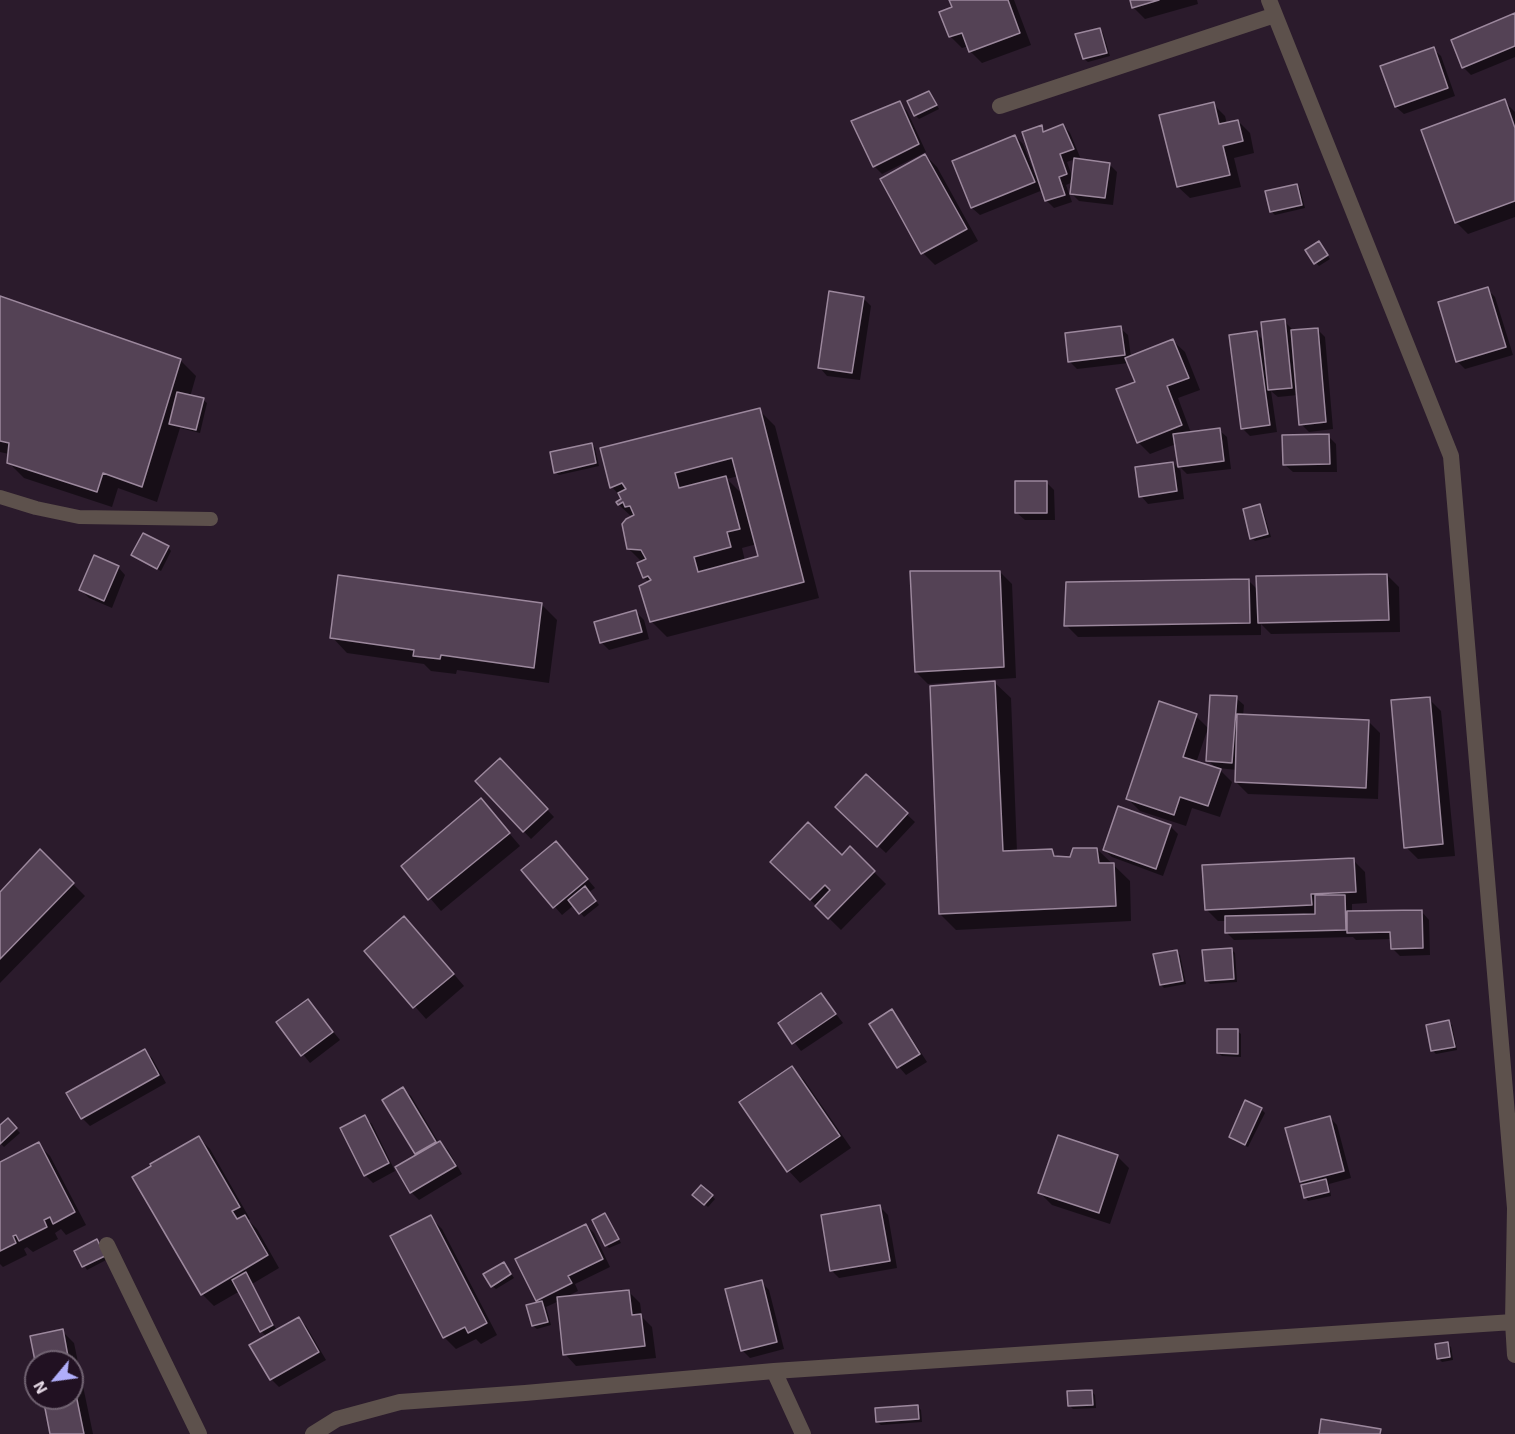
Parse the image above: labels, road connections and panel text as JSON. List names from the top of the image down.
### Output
{
  "north": "bottom left"
}
